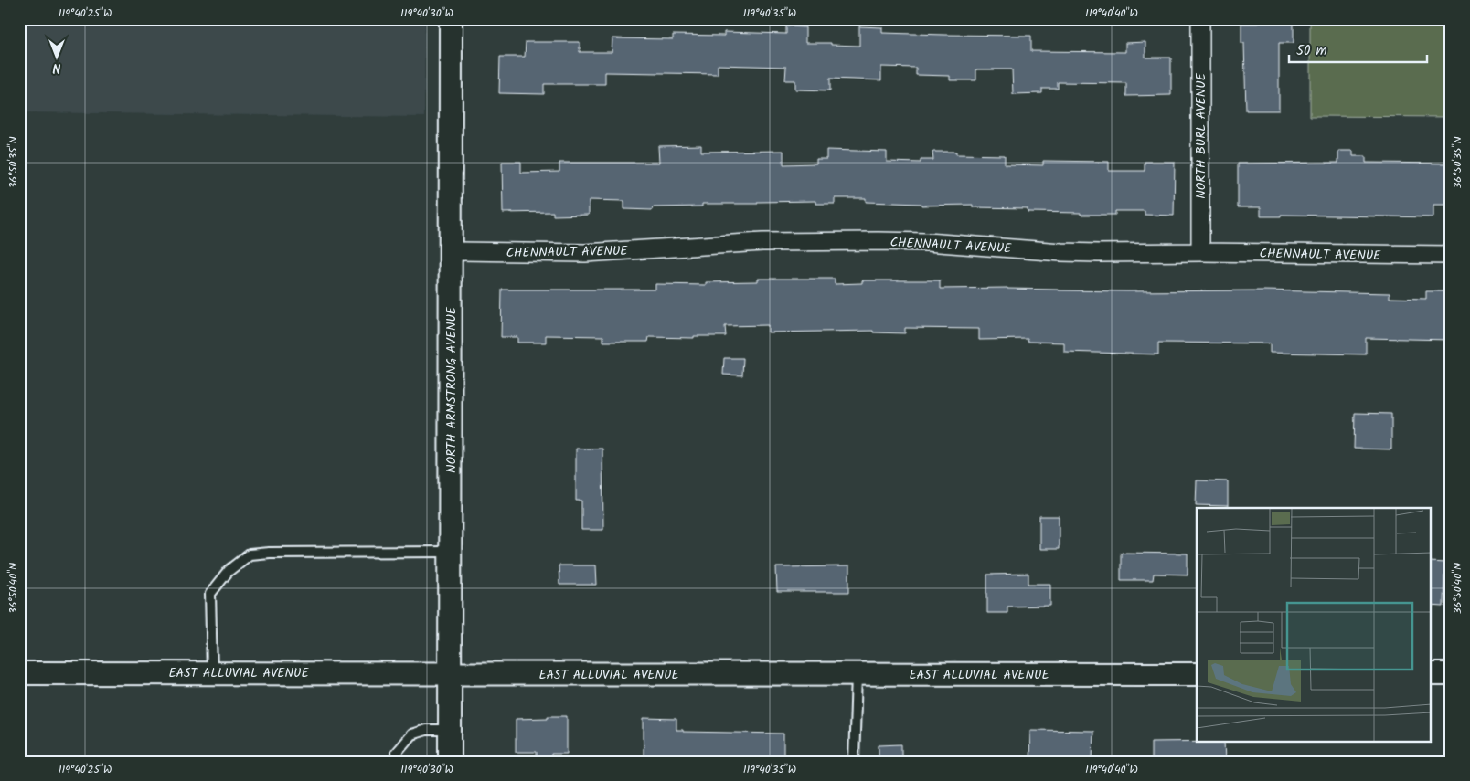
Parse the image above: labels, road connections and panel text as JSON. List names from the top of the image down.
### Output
{
  "streets": {
    "street": [
      "NORTH BURL AVENUE",
      "CHENNAULT AVENUE",
      "NORTH ARMSTRONG AVENUE",
      "EAST ALLUVIAL AVENUE"
    ]
  },
  "crossings": [
    ["NORTH BURL AVENUE", "CHENNAULT AVENUE"],
    ["CHENNAULT AVENUE", "NORTH ARMSTRONG AVENUE"],
    ["NORTH ARMSTRONG AVENUE", "EAST ALLUVIAL AVENUE"]
  ],
  "scale_bar": "50 m",
  "north": "bottom",
  "coordinates": [
    "119°40'25\"W",
    "119°40'30\"W",
    "119°40'35\"W",
    "119°40'40\"W",
    "36°50'35\"N",
    "36°50'40\"N"
  ]
}
